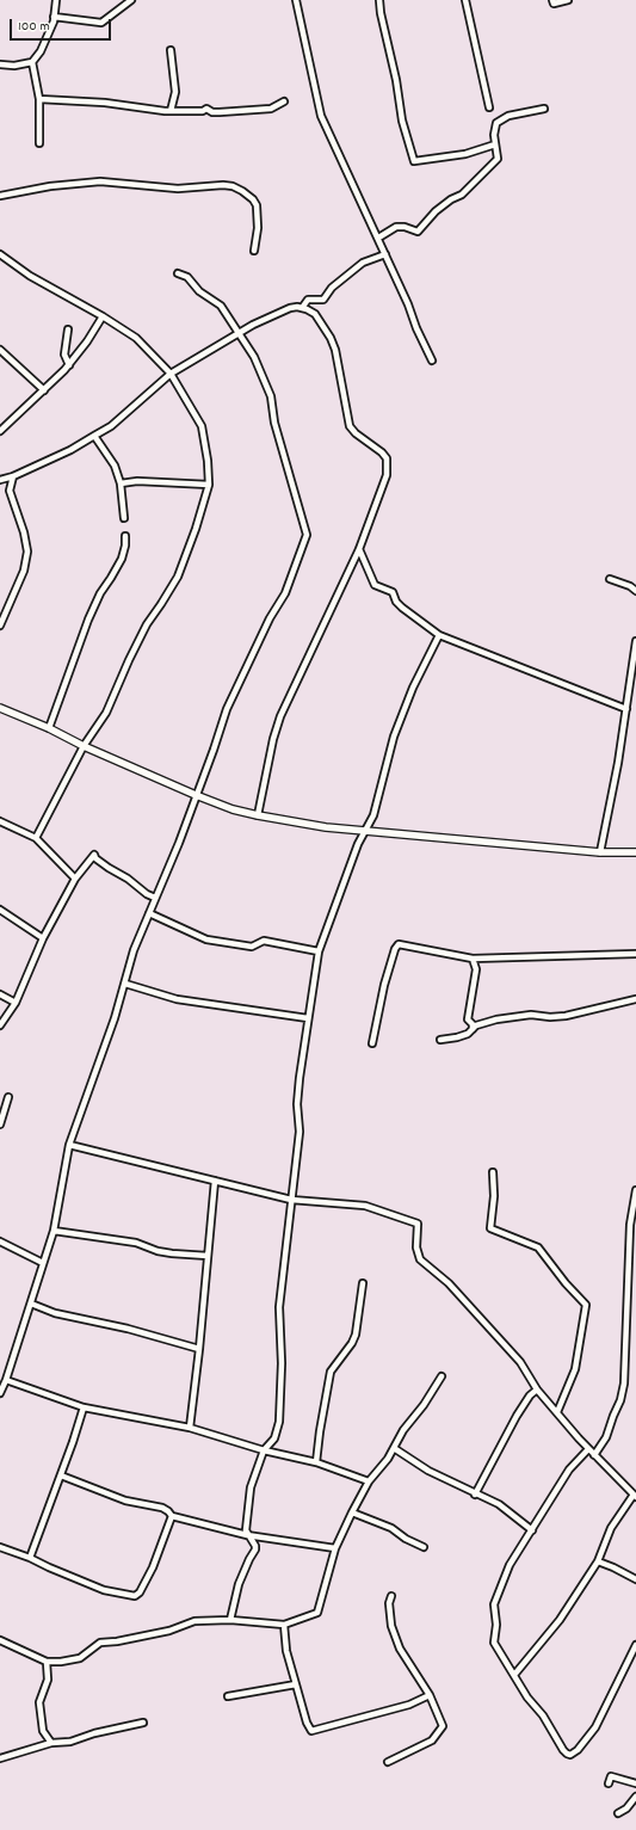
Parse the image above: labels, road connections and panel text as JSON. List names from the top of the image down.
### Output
{
  "scale_bar": "100 m"
}
